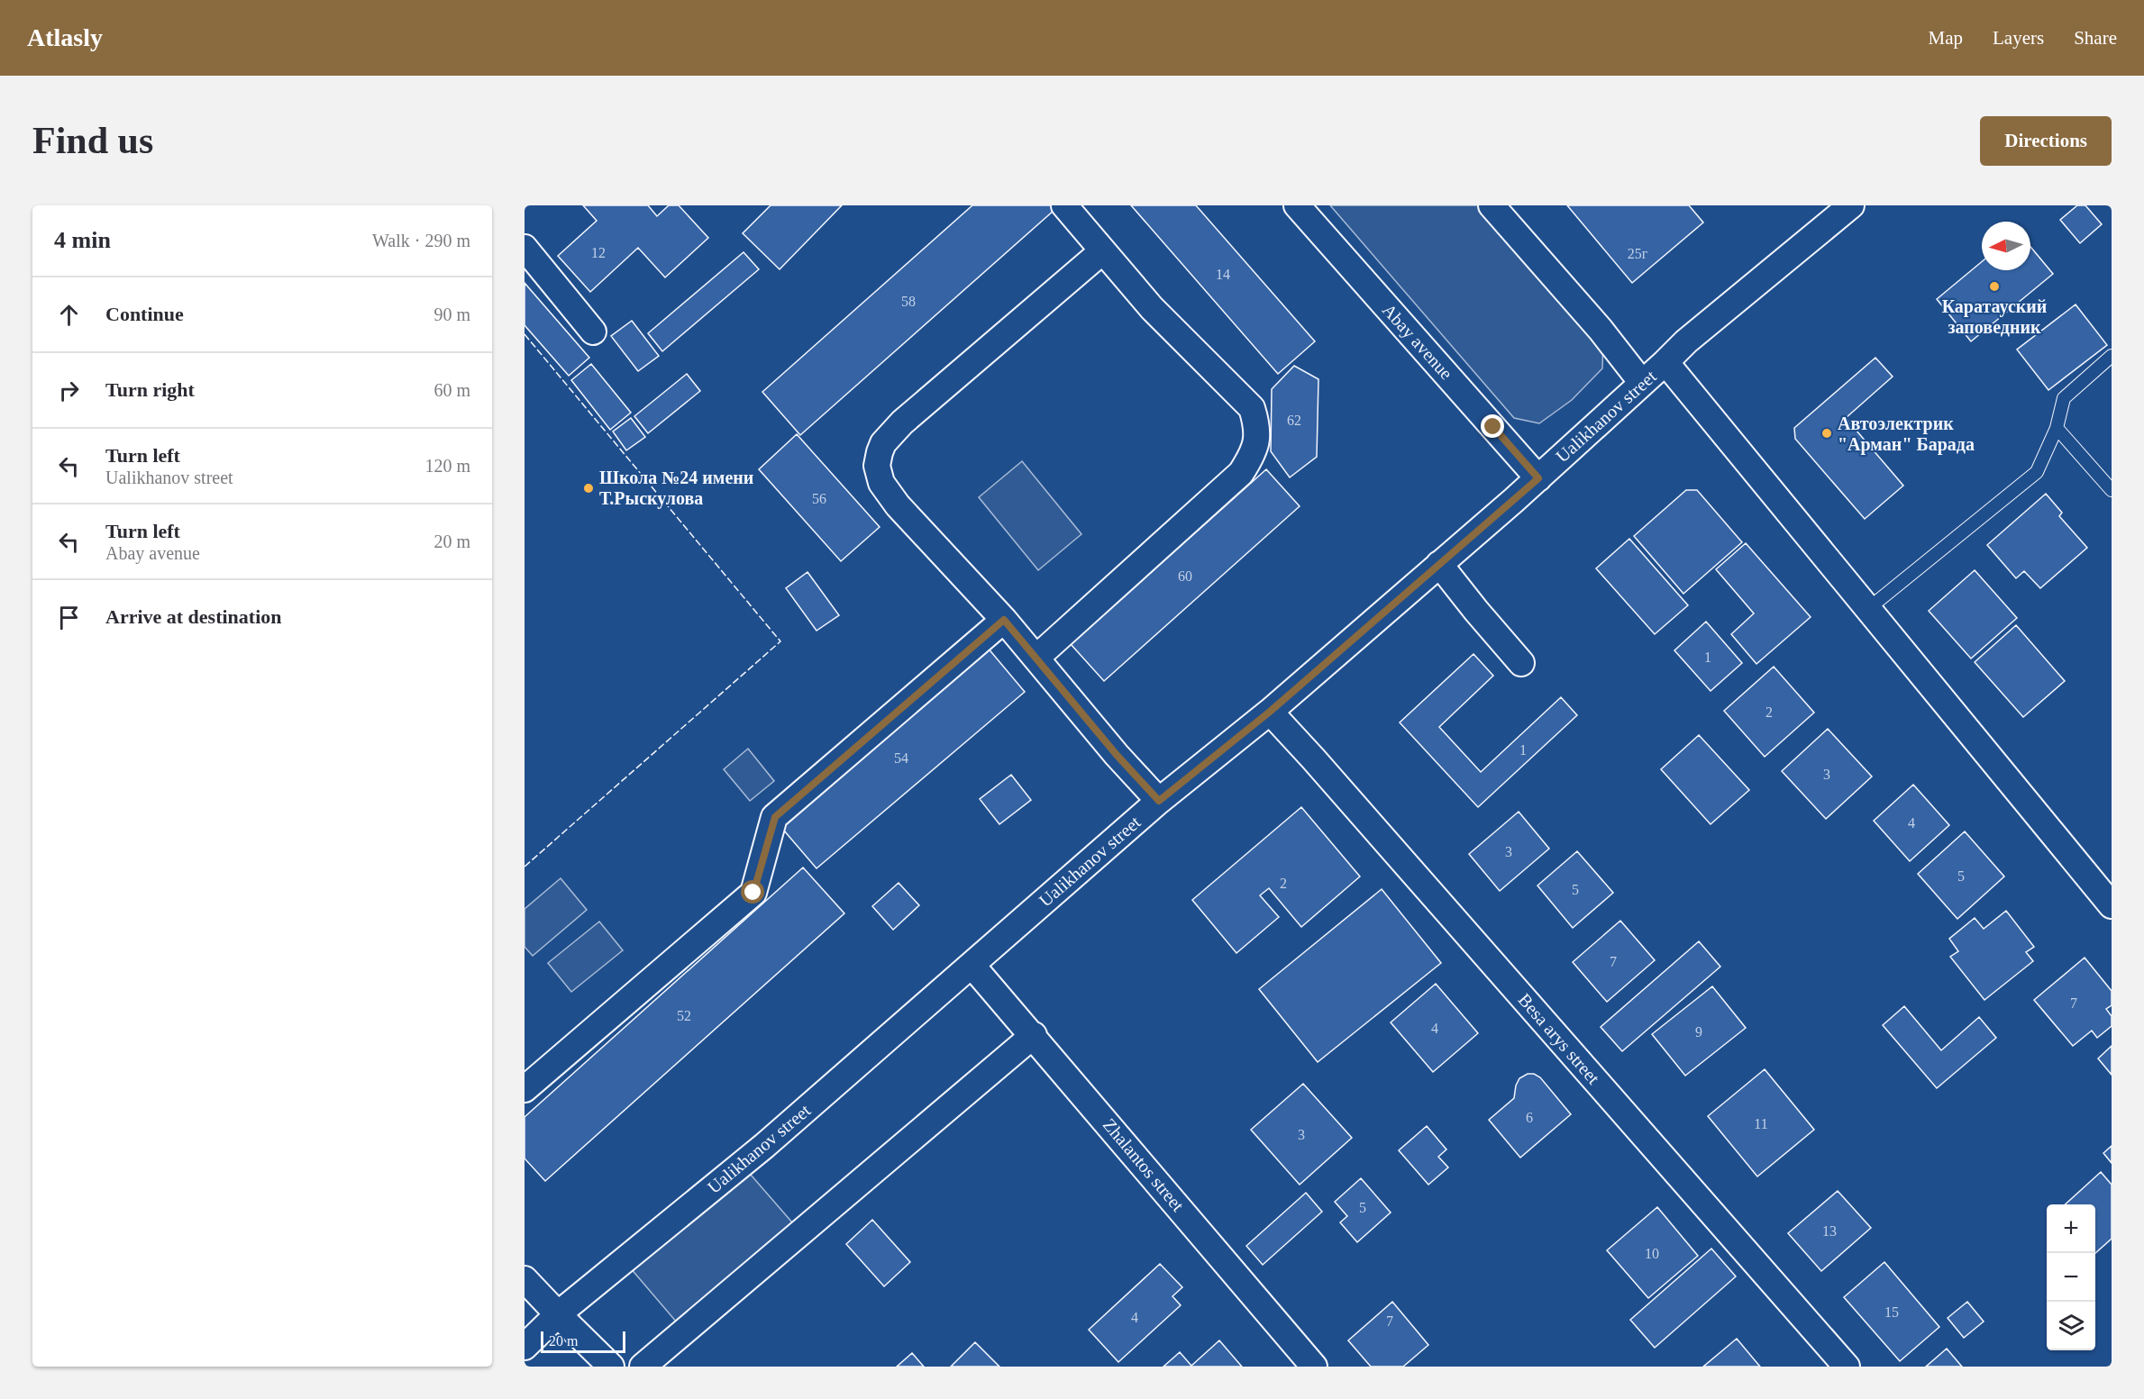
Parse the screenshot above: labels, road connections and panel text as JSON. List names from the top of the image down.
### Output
{
  "streets": {
    "street": [
      "Abay avenue",
      "Ualikhanov street",
      "Besa arys street",
      "Zhalantos street"
    ]
  },
  "crossings": [
    ["Abay avenue", "Ualikhanov street"],
    ["Ualikhanov street", "Besa arys street"],
    ["Ualikhanov street", "Zhalantos street"]
  ],
  "places": ["Каратауский заповедник", "Автоэлектрик \"Арман\" Барада", "Школа №24 имени Т.Рыскулова"],
  "house_numbers": [
    "12",
    "25г",
    "14",
    "58",
    "62",
    "56",
    "60",
    "1",
    "2",
    "1",
    "54",
    "3",
    "4",
    "3",
    "5",
    "2",
    "5",
    "7",
    "7",
    "52",
    "4",
    "9",
    "6",
    "11",
    "3",
    "5",
    "13",
    "10",
    "15",
    "4",
    "7"
  ],
  "scale_bar": "20 m",
  "north": "left",
  "page": {
    "header": "Atlasly",
    "nav": ["Map", "Layers", "Share"],
    "buttons": "Directions",
    "title": "Find us",
    "heading": ["4 min", "Walk · 290 m"],
    "list": [
      ["Continue", "90 m"],
      ["Turn right", "60 m"],
      ["Turn left", "Ualikhanov street", "120 m"],
      ["Turn left", "Abay avenue", "20 m"],
      "Arrive at destination"
    ],
    "map_buttons": ["+", "−"],
    "scale": "20 m"
  }
}
